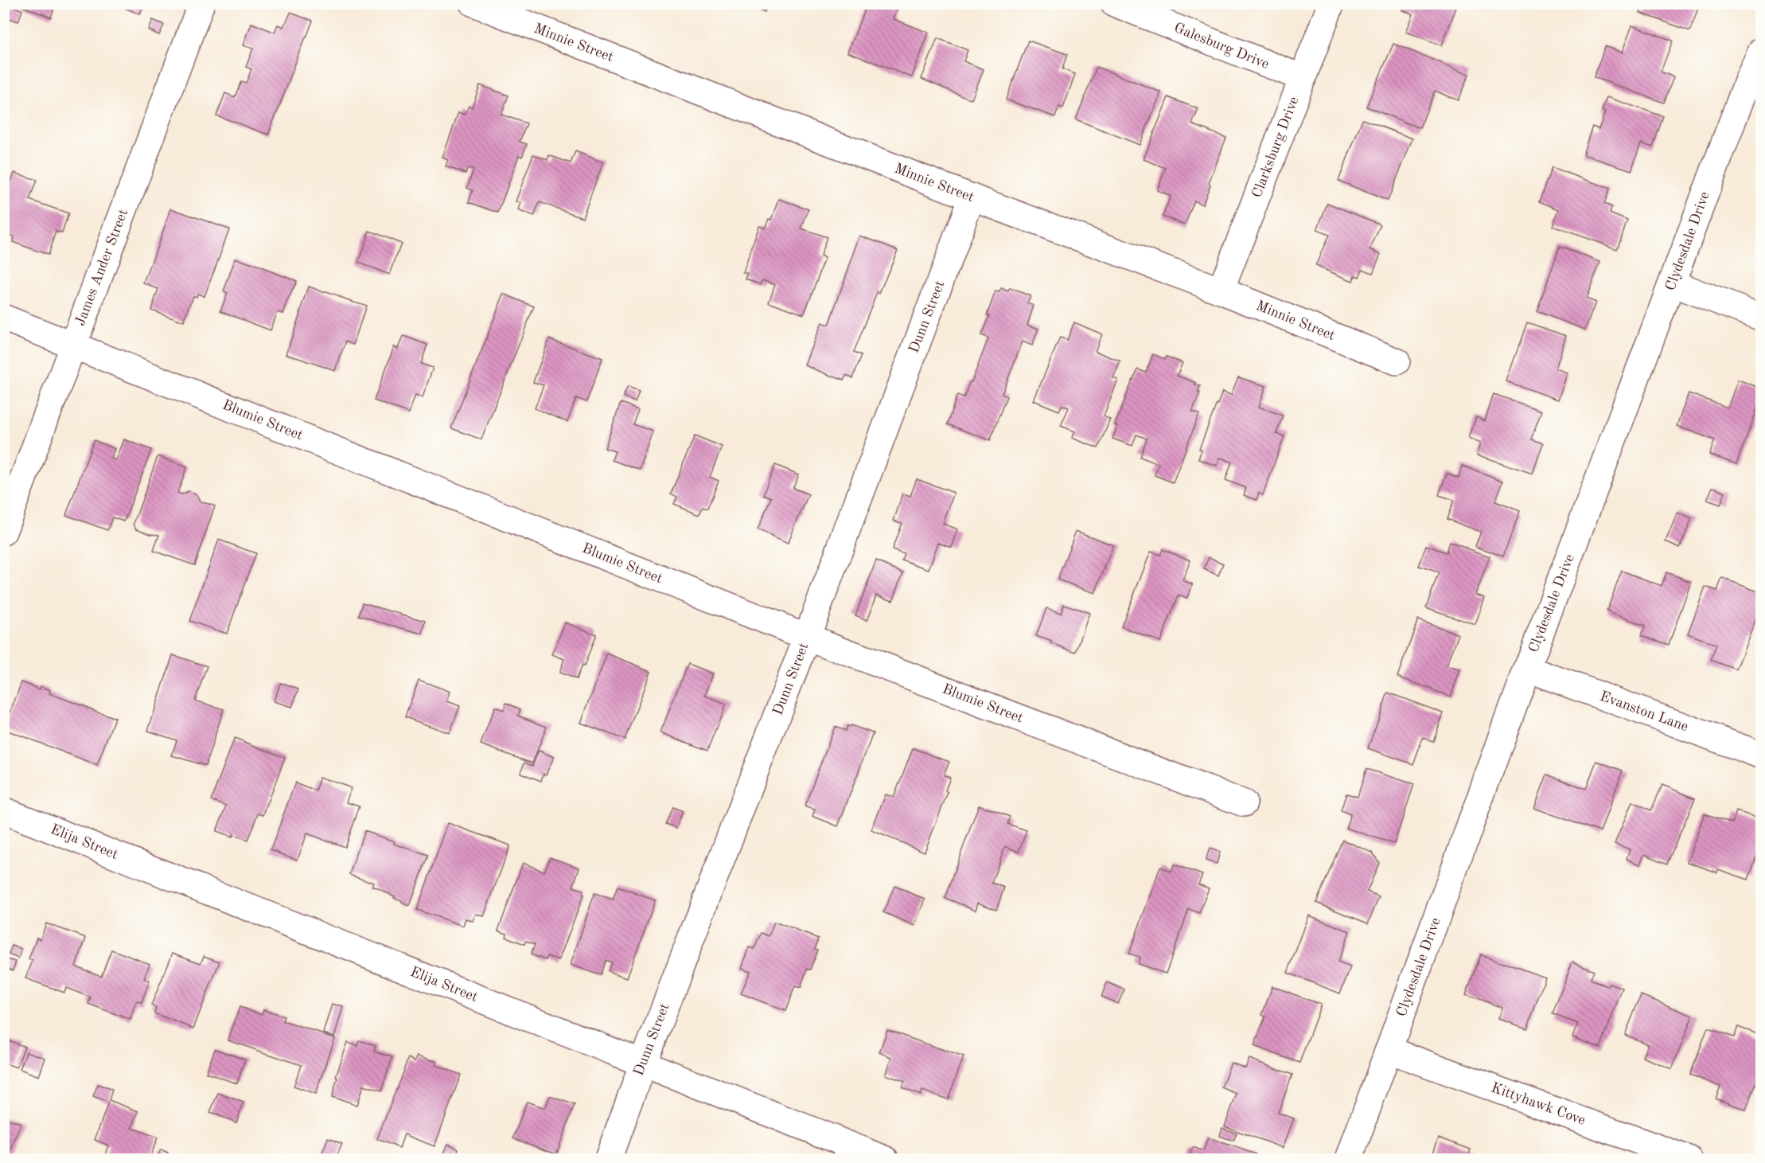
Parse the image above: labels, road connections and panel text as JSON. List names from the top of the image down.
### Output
{
  "streets": {
    "street": [
      "Minnie Street",
      "Galesburg Drive",
      "Clarksburg Drive",
      "Clydesdale Drive",
      "James Ander Street",
      "Dunn Street",
      "Blumie Street",
      "Evanston Lane",
      "Elija Street",
      "Kittyhawk Cove"
    ]
  },
  "crossings": [
    ["Minnie Street", "Clarksburg Drive"],
    ["Minnie Street", "Dunn Street"],
    ["Galesburg Drive", "Clarksburg Drive"],
    ["Clydesdale Drive", "Evanston Lane"],
    ["Clydesdale Drive", "Kittyhawk Cove"],
    ["James Ander Street", "Blumie Street"],
    ["Dunn Street", "Blumie Street"],
    ["Dunn Street", "Elija Street"]
  ]
}
